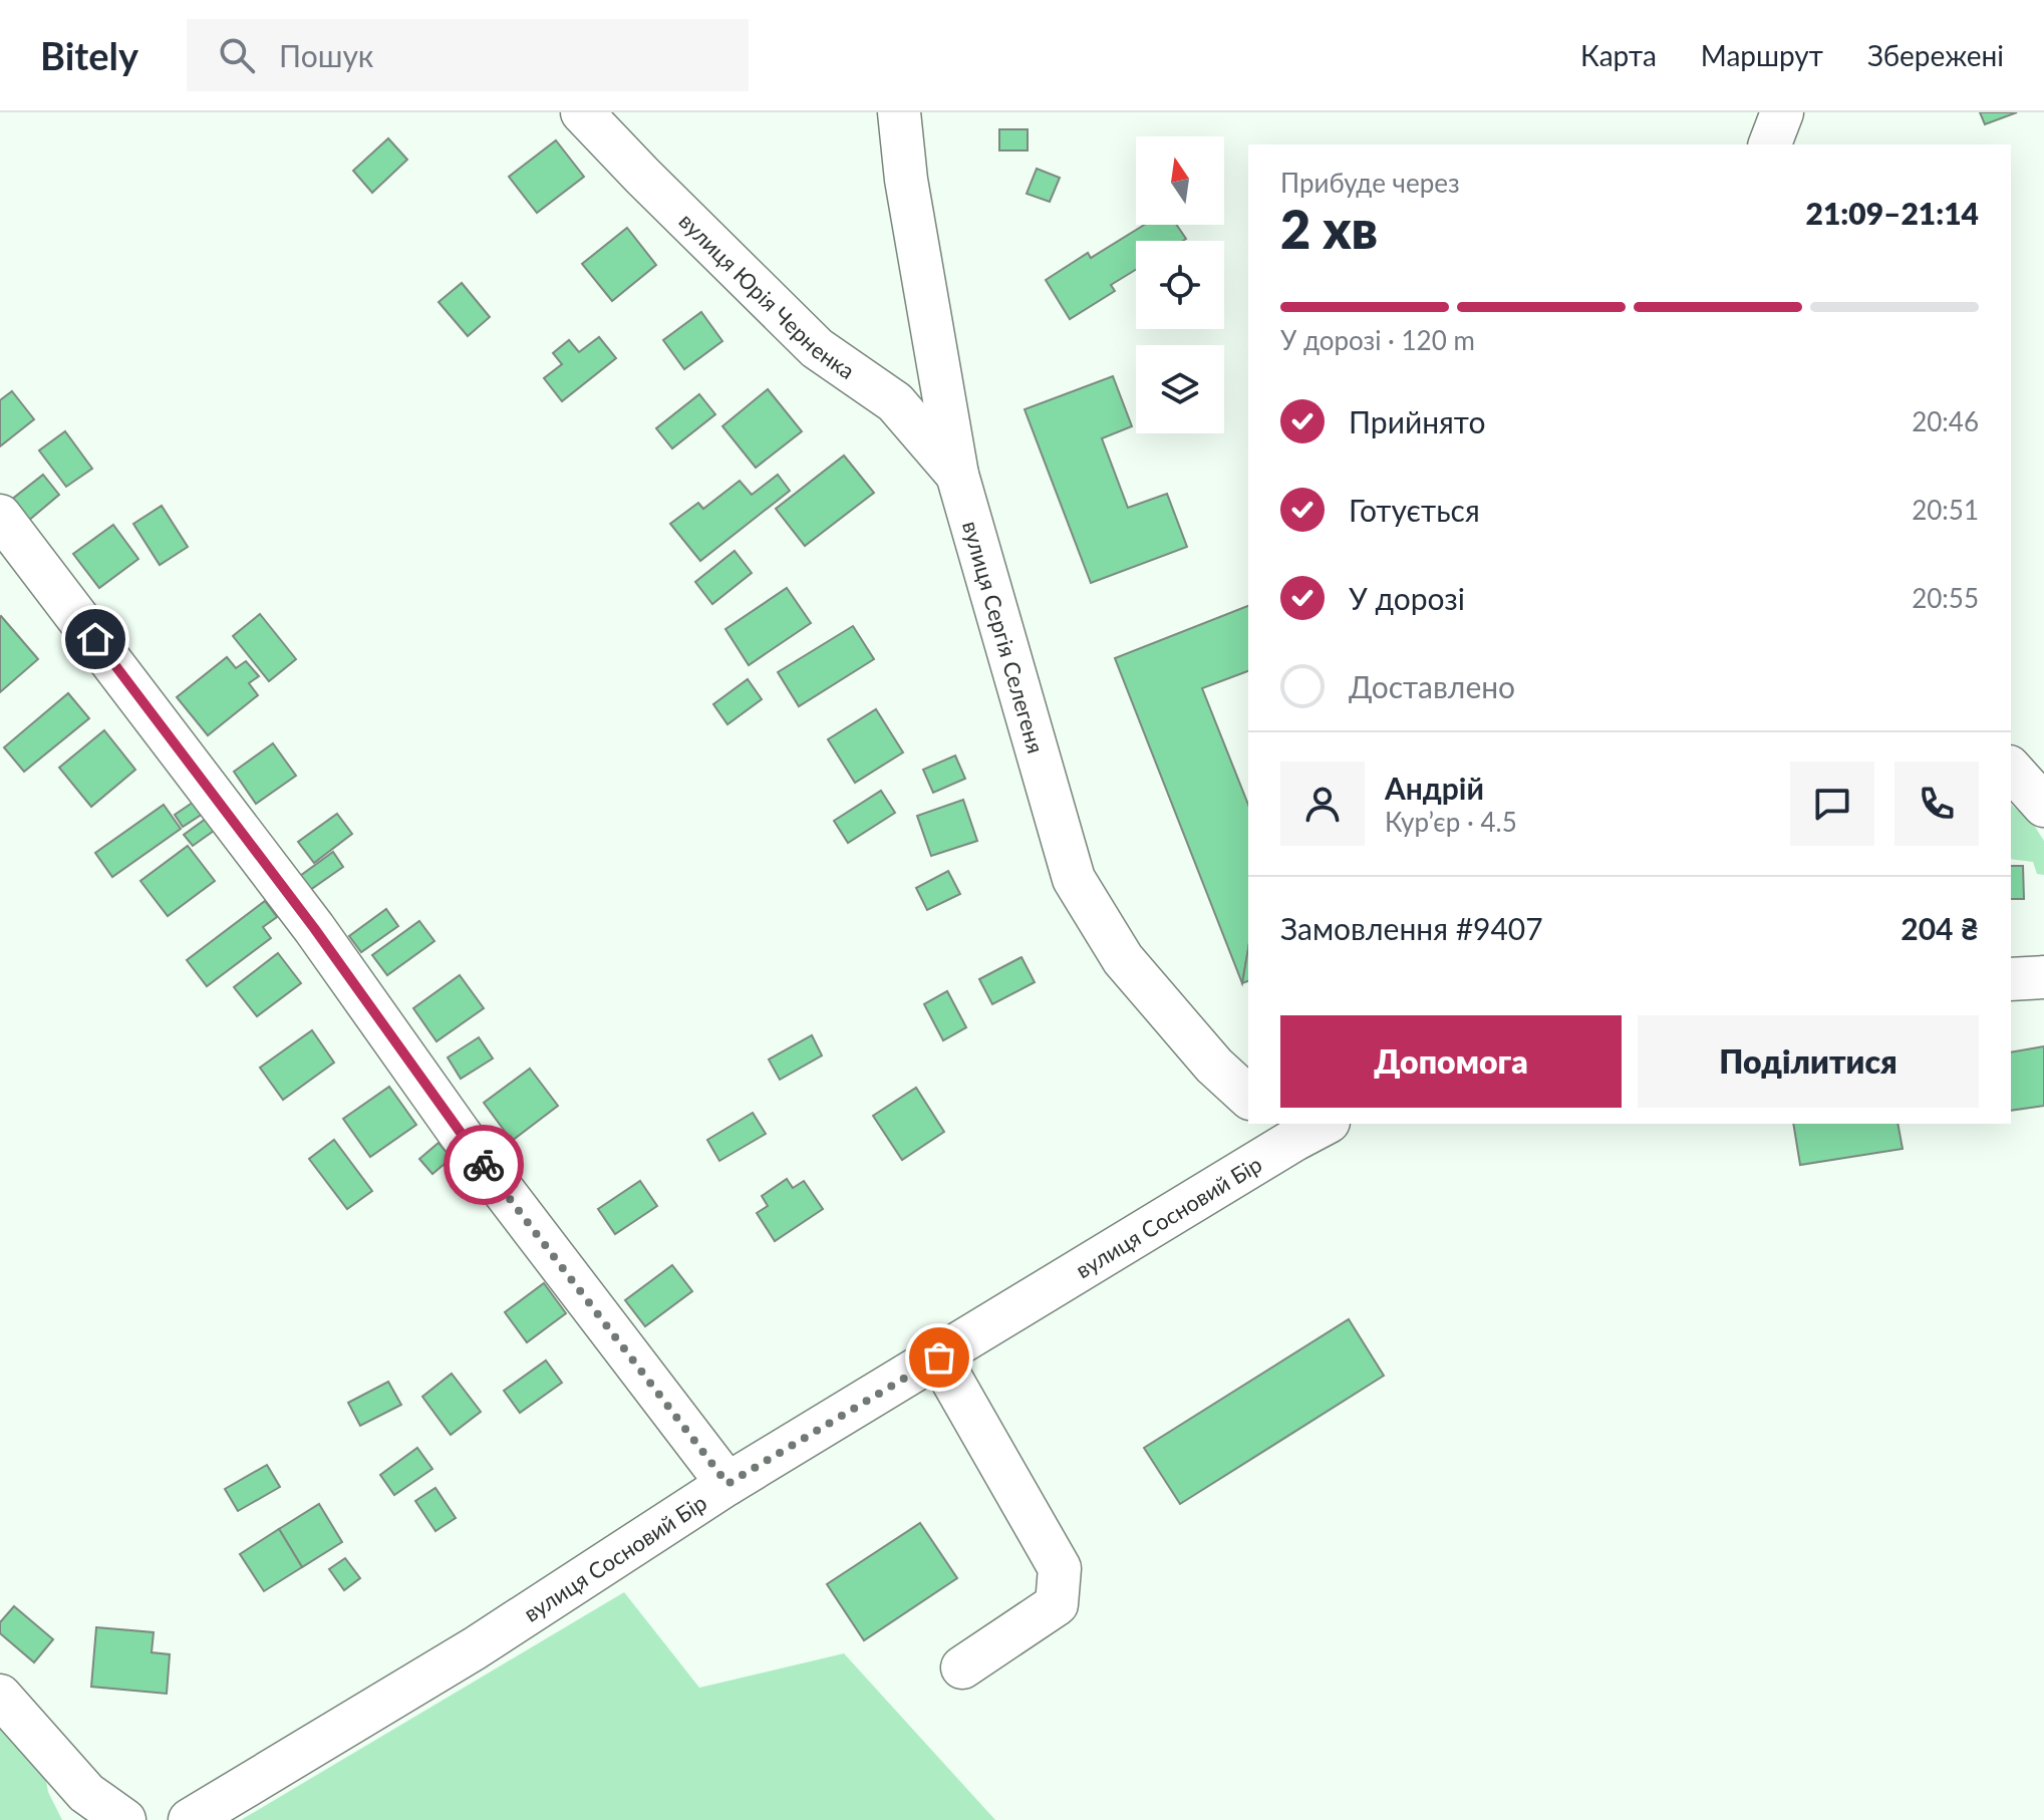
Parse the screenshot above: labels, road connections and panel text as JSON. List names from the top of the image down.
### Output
{
  "streets": {
    "street": ["вулиця Юрія Черненка", "вулиця Сергія Селегеня", "вулиця Сосновий Бір"]
  },
  "crossings": [
    ["вулиця Юрія Черненка", "вулиця Сергія Селегеня"]
  ],
  "north": "top",
  "page": {
    "header": "Bitely",
    "search": "Пошук",
    "nav": ["Карта", "Маршрут", "Збережені"],
    "heading": ["2 хв", "Прибуде через", "21:09–21:14"],
    "panel": [
      "Андрій",
      "Кур’єр · 4.5",
      "Замовлення #9407",
      "204 ₴"
    ],
    "bar": "У дорозі · 120 m",
    "list": [
      ["Прийнято", "20:46"],
      ["Готується", "20:51"],
      ["У дорозі", "20:55"],
      "Доставлено"
    ],
    "buttons": ["Допомога", "Поділитися"]
  }
}
